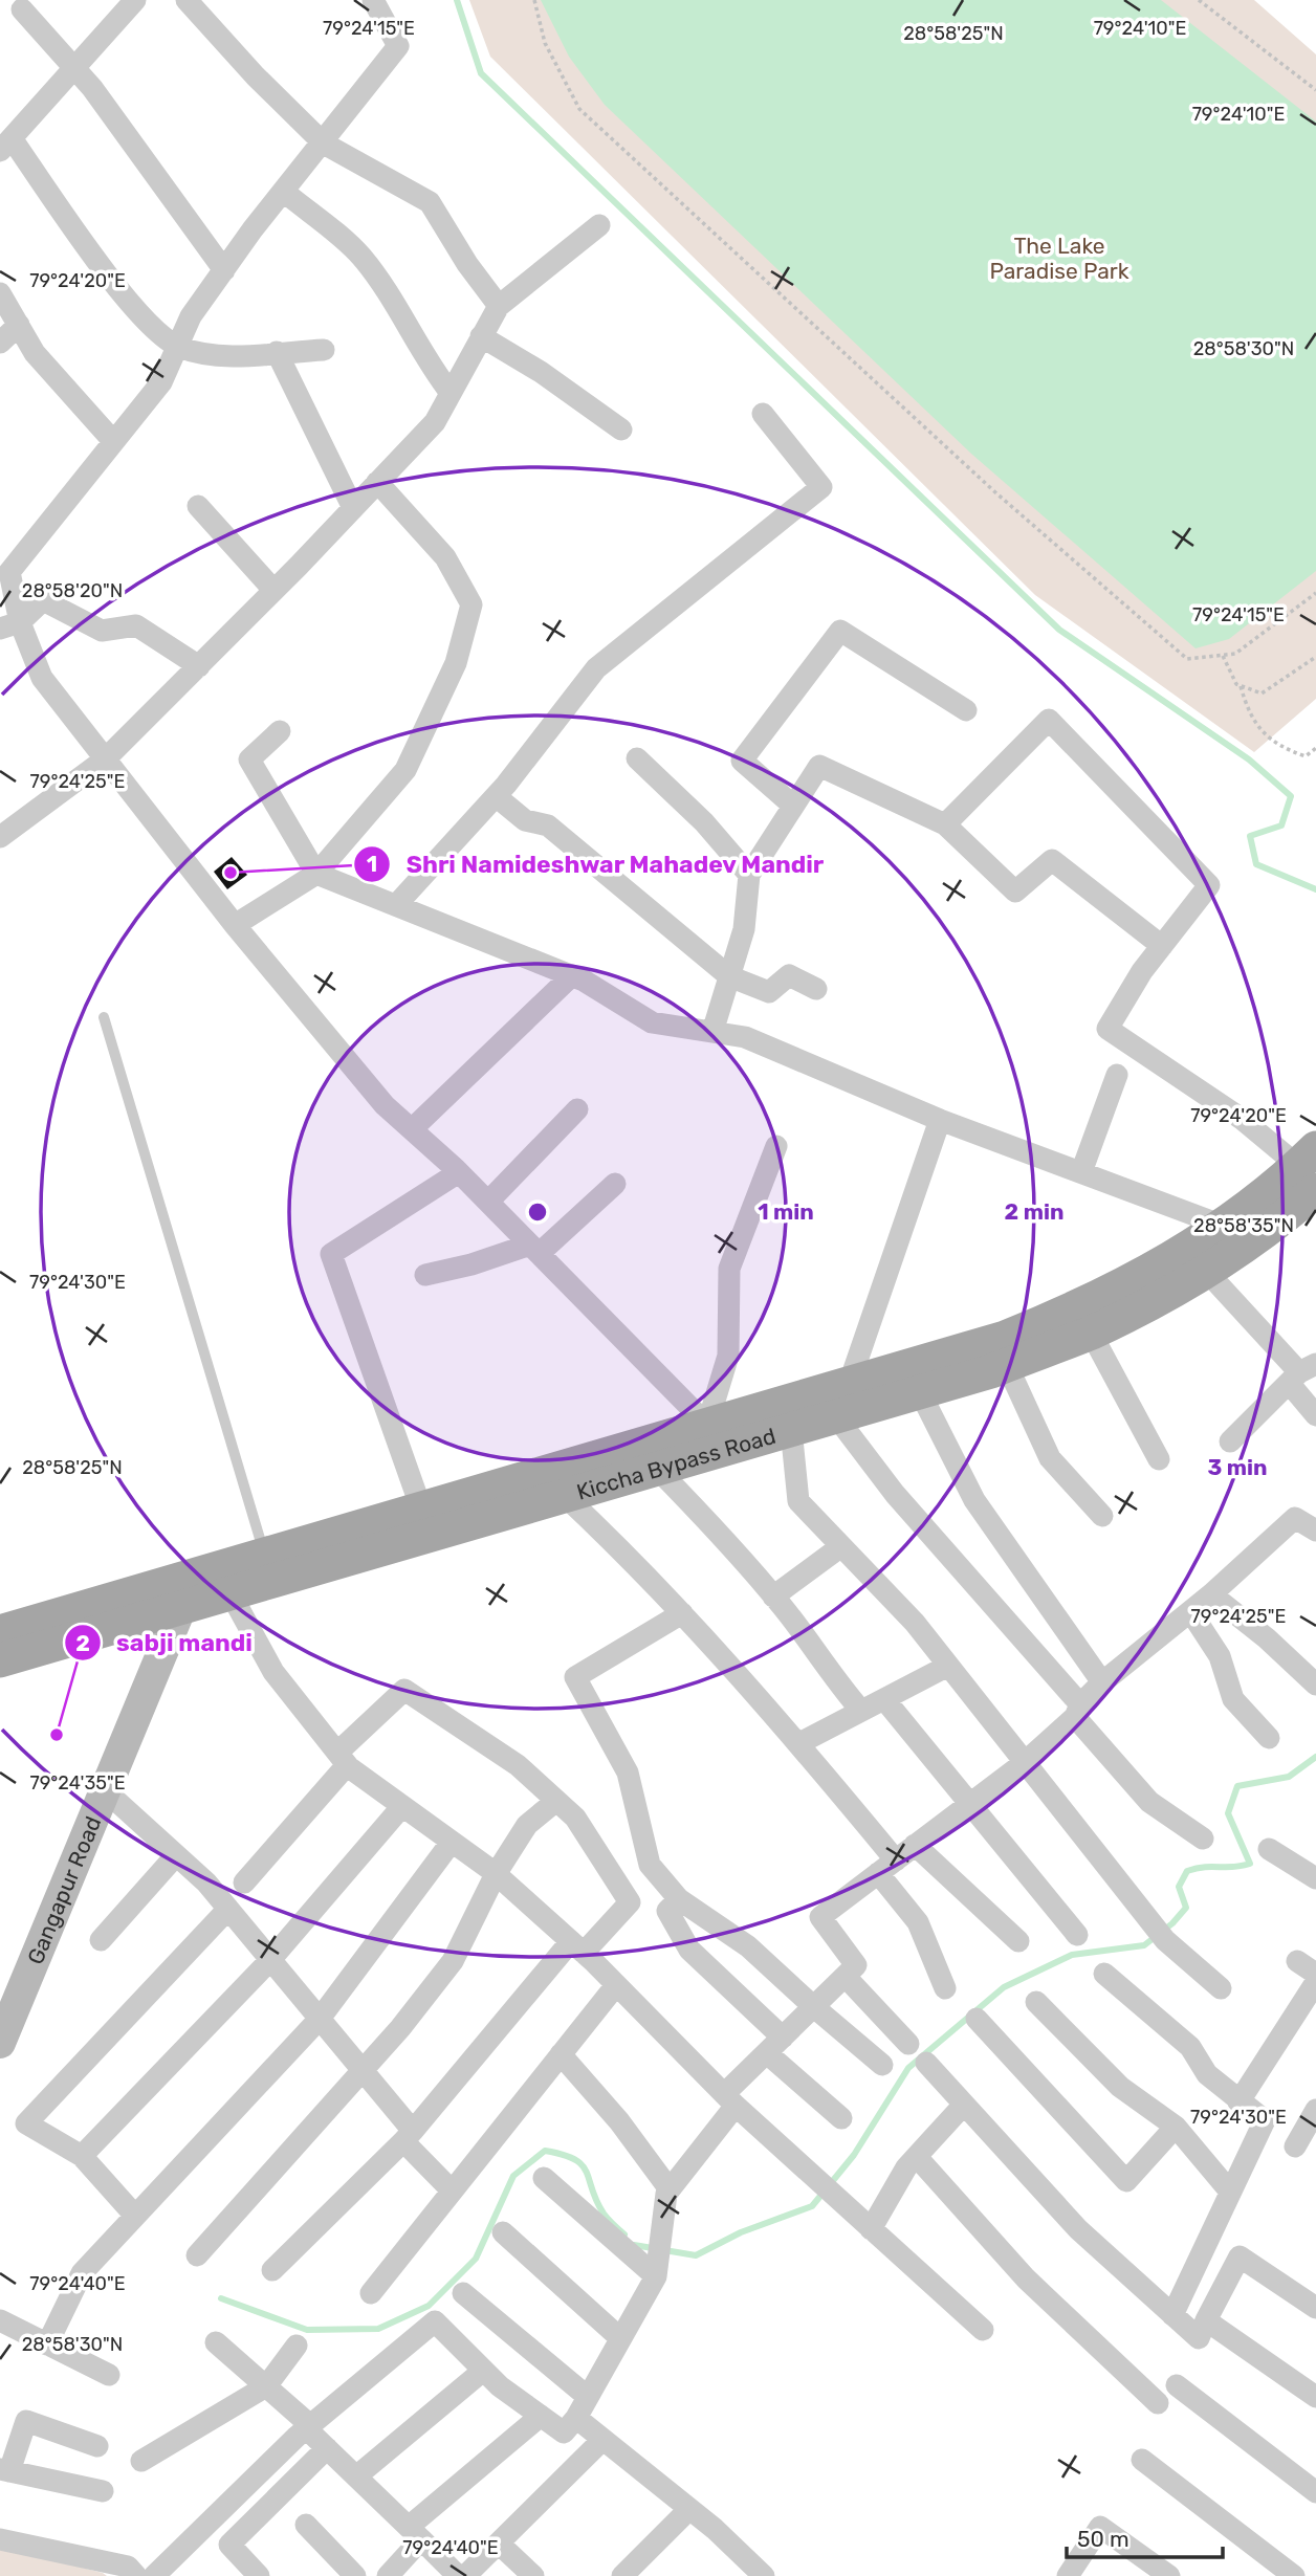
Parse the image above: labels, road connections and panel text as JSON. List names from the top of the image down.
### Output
{
  "streets": {
    "main road": ["Kiccha Bypass Road"],
    "street": ["Gangapur Road"]
  },
  "crossings": [
    ["Kiccha Bypass Road", "Gangapur Road"]
  ],
  "parks": ["The Lake Paradise Park"],
  "places": ["Shri Namideshwar Mahadev Mandir", "sabji mandi"],
  "scale_bar": "50 m",
  "coordinates": [
    "79°24'15\"E",
    "79°24'10\"E",
    "28°58'25\"N",
    "79°24'20\"E",
    "28°58'30\"N",
    "28°58'20\"N",
    "79°24'25\"E",
    "28°58'35\"N",
    "79°24'30\"E",
    "79°24'35\"E",
    "79°24'40\"E"
  ],
  "rings": ["1 min", "2 min", "3 min"]
}
